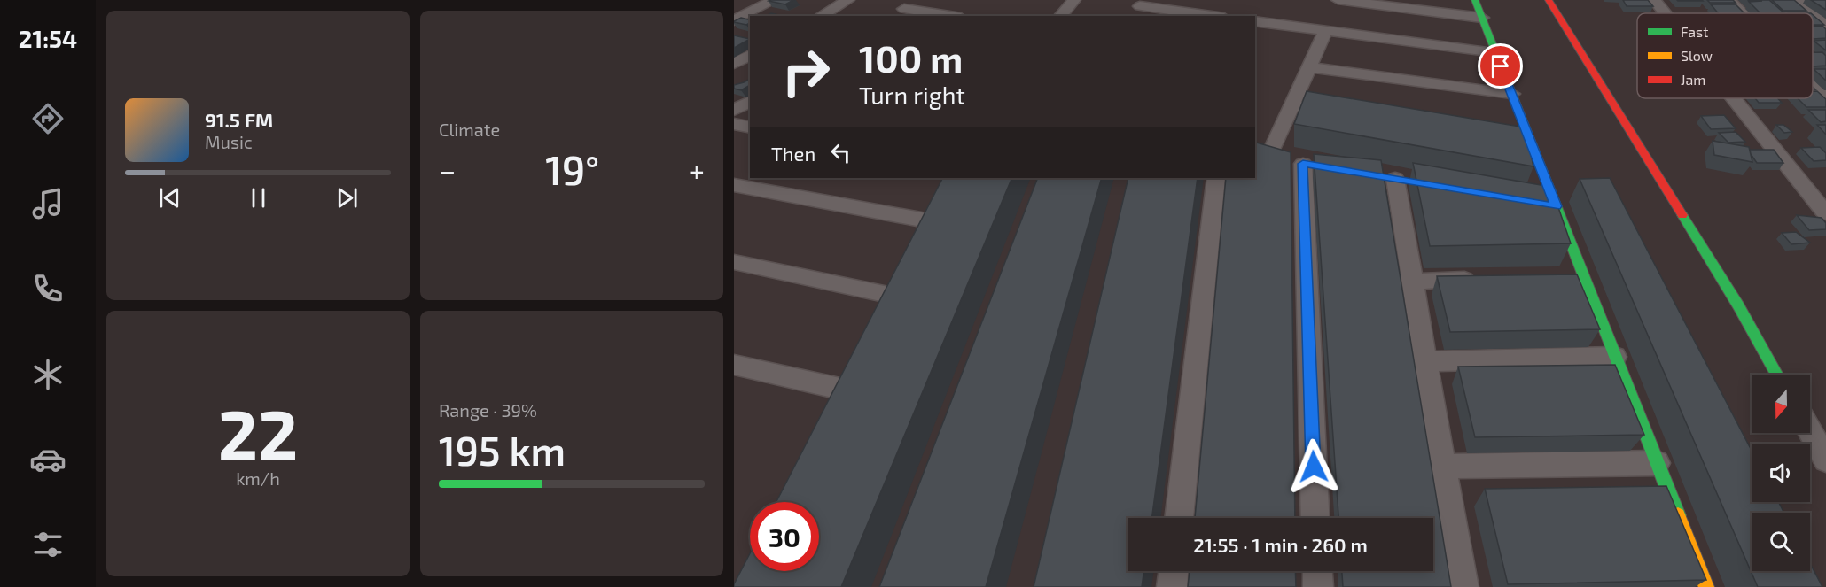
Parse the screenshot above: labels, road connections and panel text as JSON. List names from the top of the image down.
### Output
{
  "legend": ["Fast", "Slow", "Jam"],
  "north": "bottom",
  "page": {
    "tabs": "21:54",
    "tile": [
      "Climate",
      ["22", "km/h"],
      ["Range · 39%", "195 km"]
    ],
    "turn": ["100 m", "Turn right"],
    "song": ["91.5 FM", "Music"],
    "then": "Then",
    "heat": ["−", "19°", "+"],
    "limit": "30",
    "trip": "21:55 · 1 min · 260 m"
  }
}
